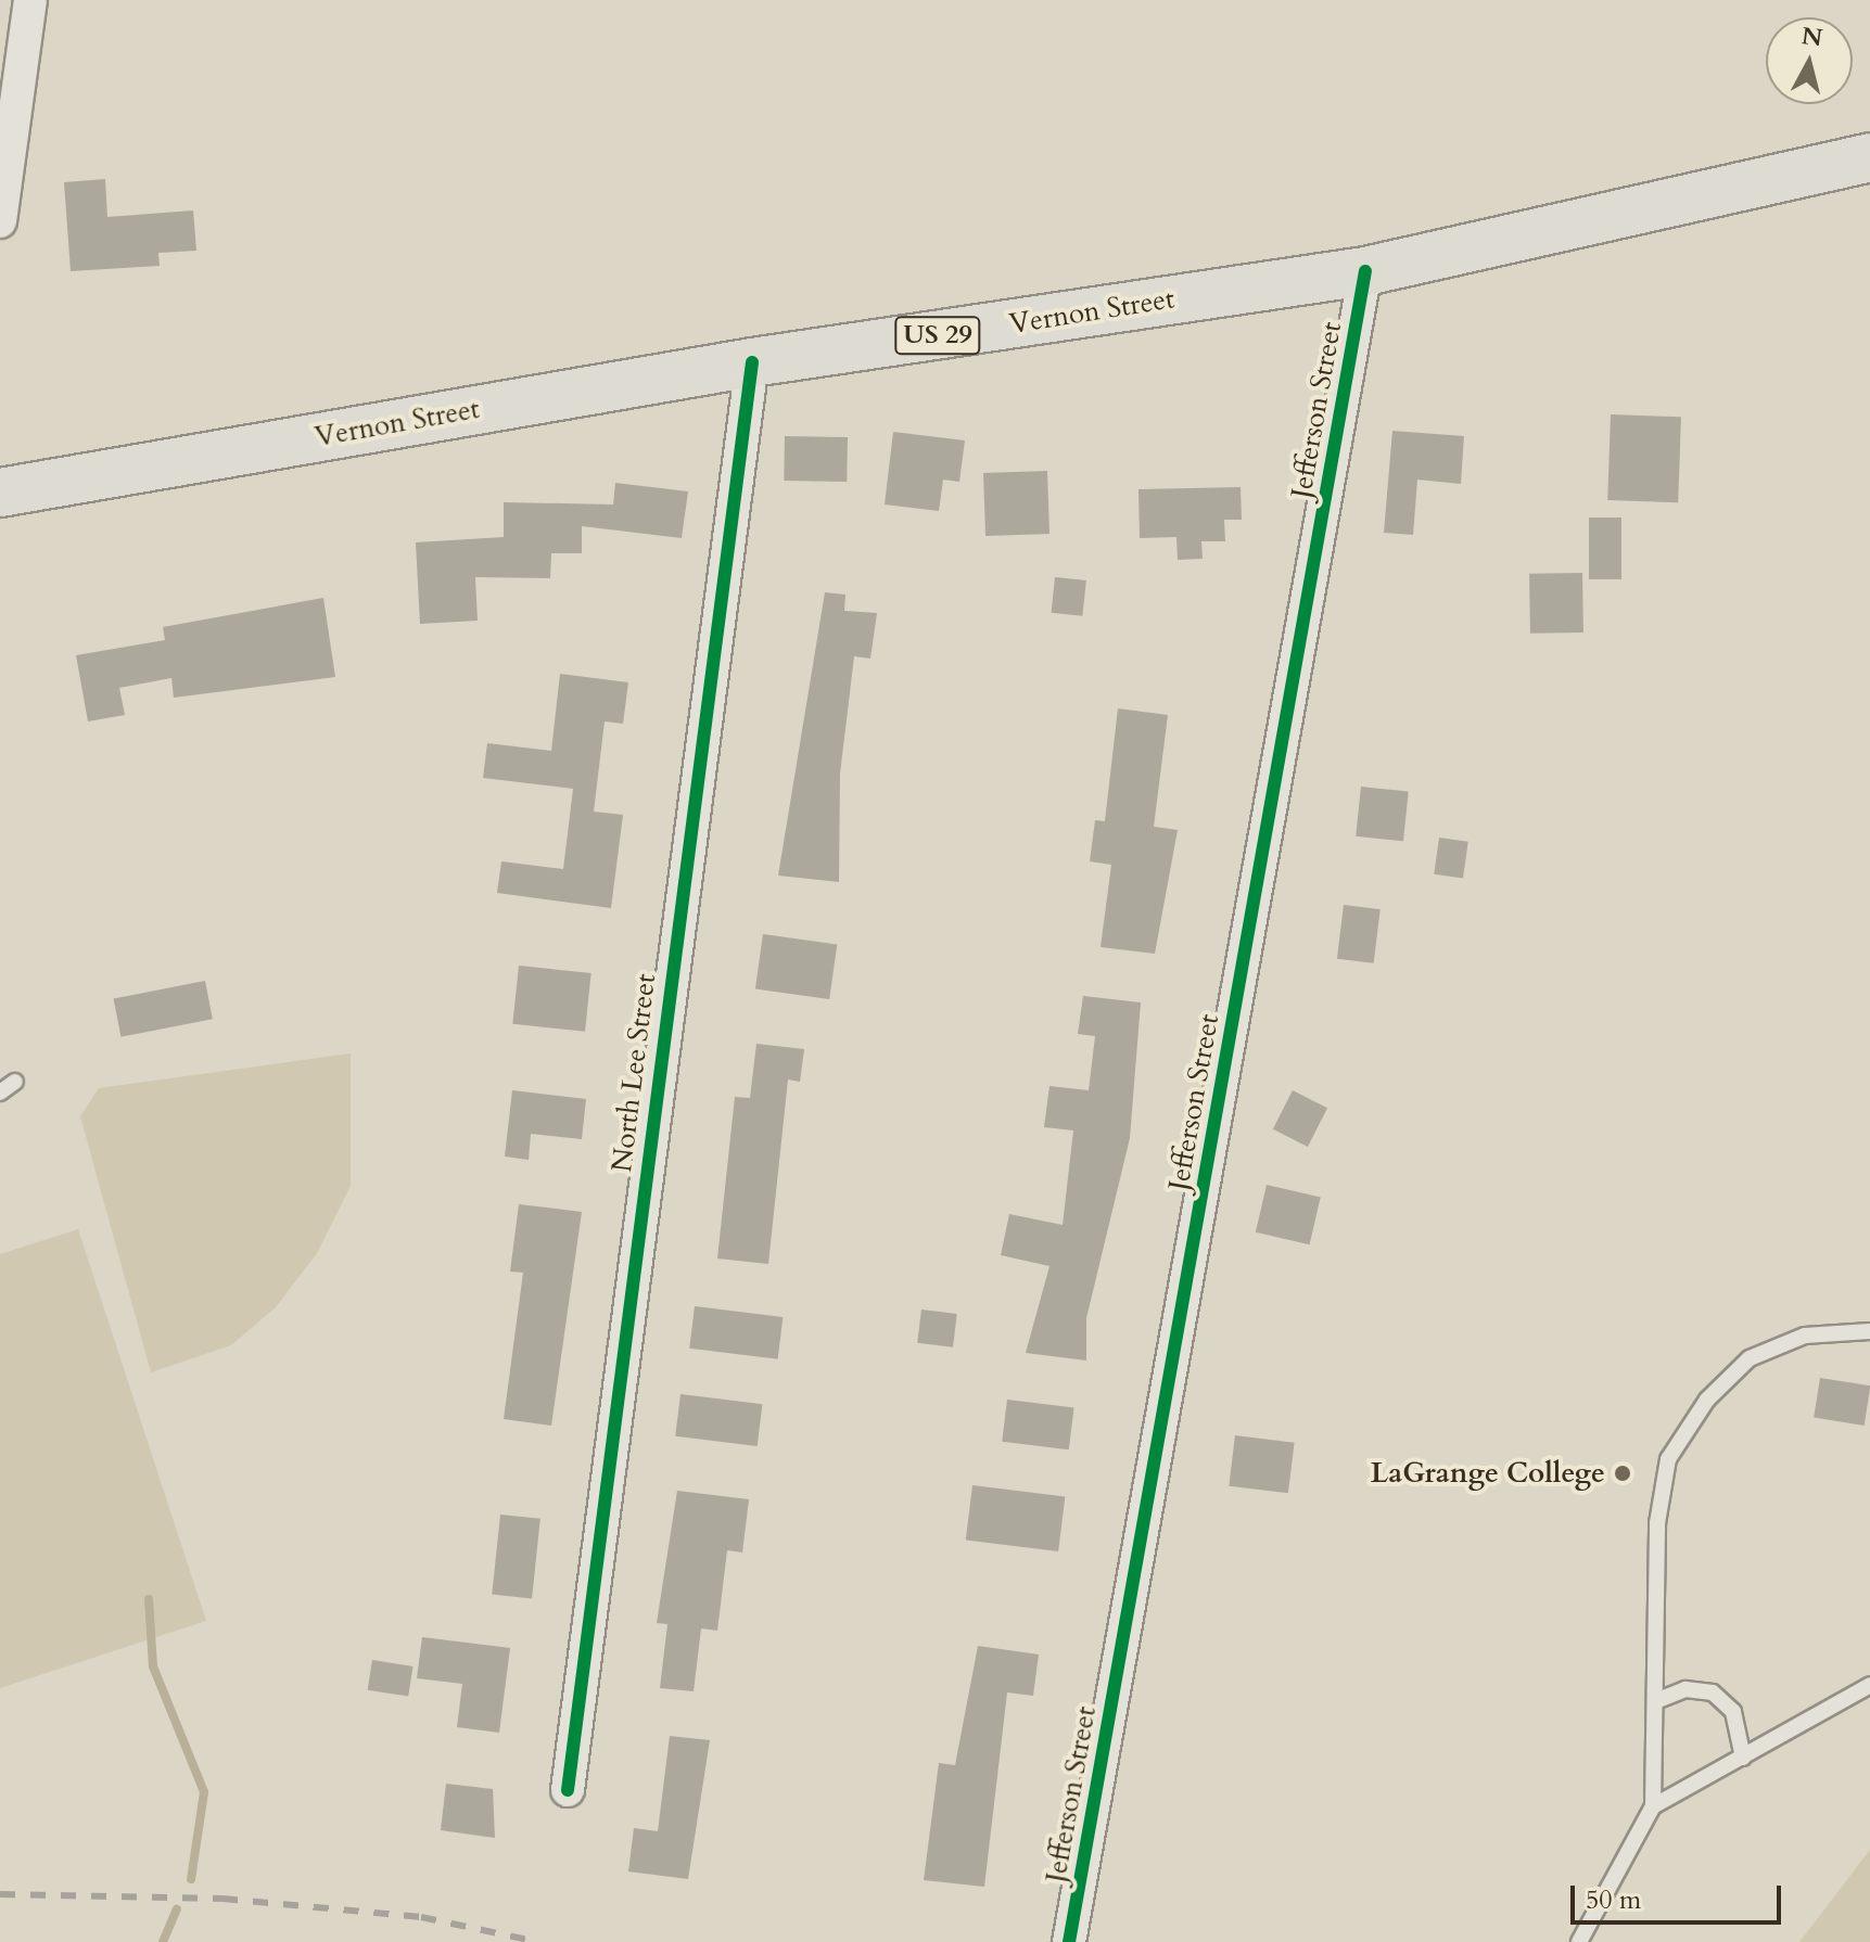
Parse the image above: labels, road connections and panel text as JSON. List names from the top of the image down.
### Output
{
  "streets": {
    "main road": ["Vernon Street", "US 29"],
    "street": ["Jefferson Street", "North Lee Street"]
  },
  "crossings": [
    ["Vernon Street", "Jefferson Street"],
    ["Vernon Street", "North Lee Street"]
  ],
  "places": ["LaGrange College"],
  "scale_bar": "50 m",
  "north": "top"
}
